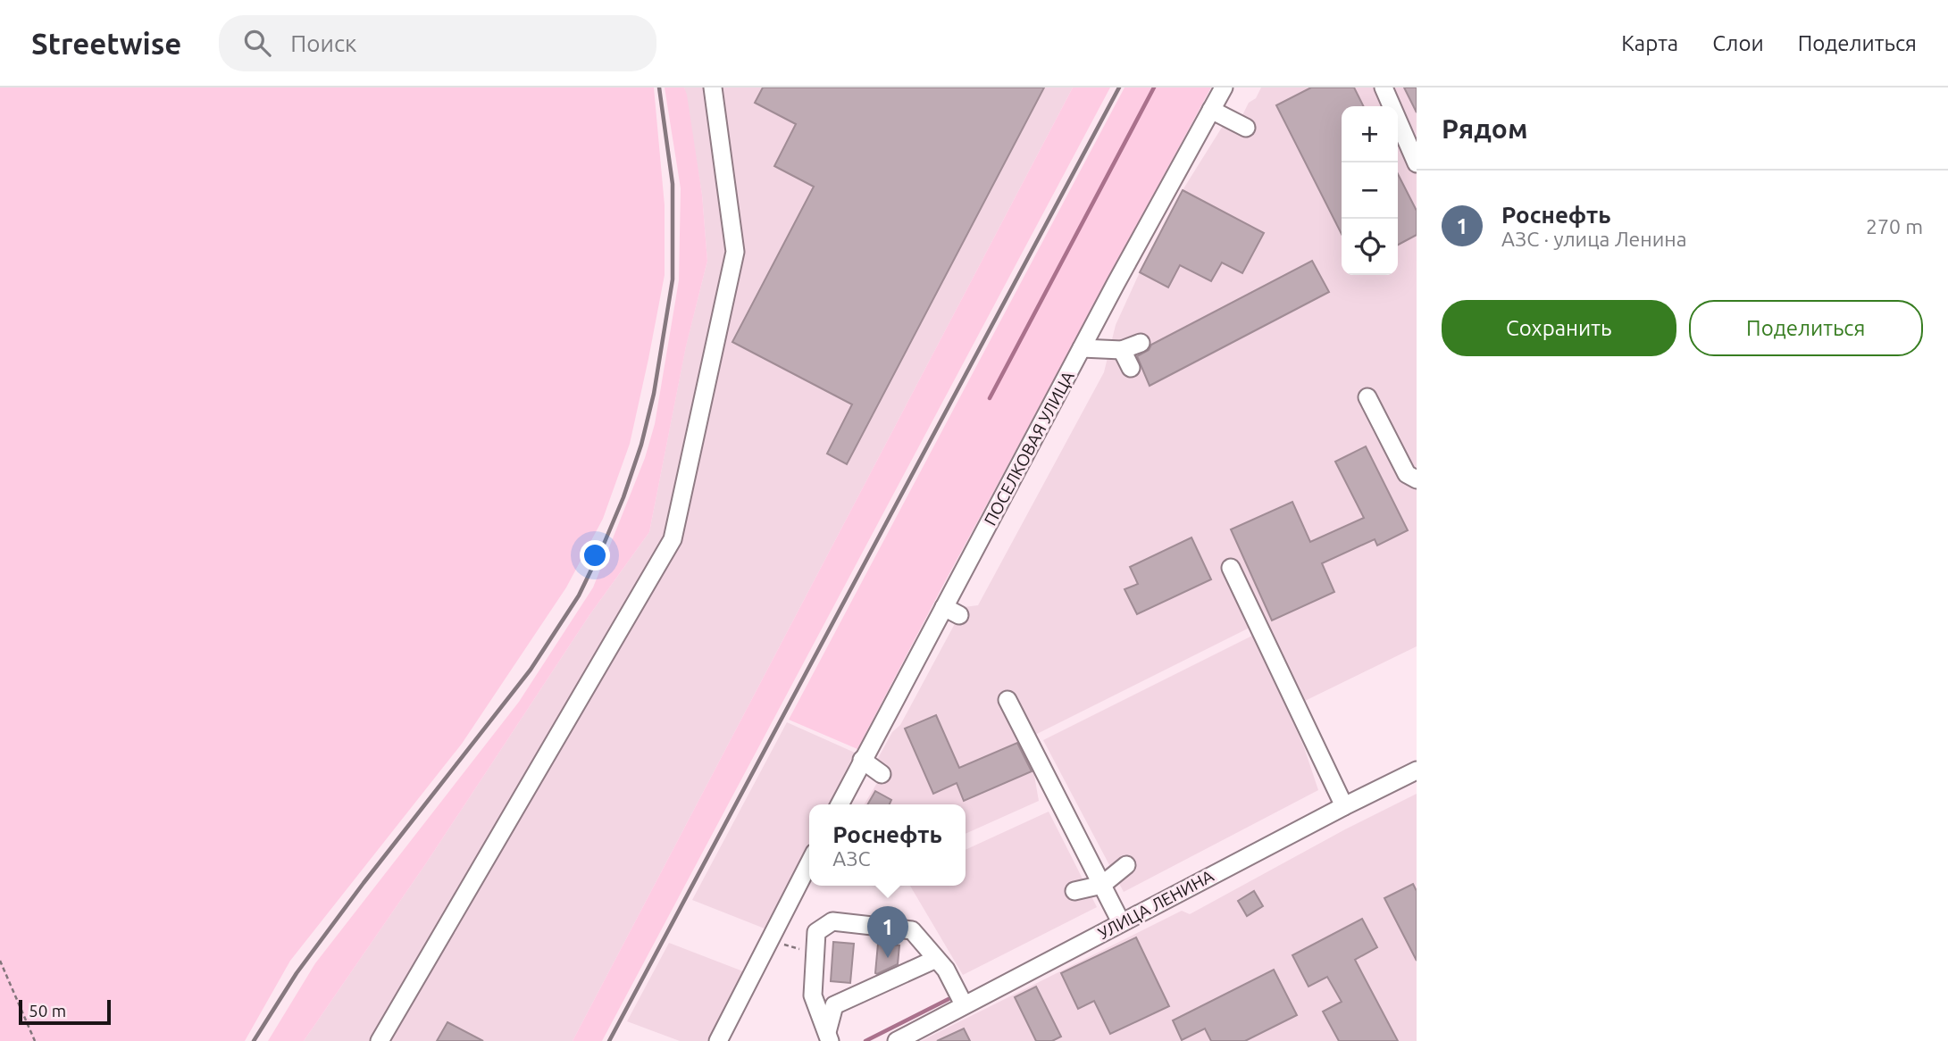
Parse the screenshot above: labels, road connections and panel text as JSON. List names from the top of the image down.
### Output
{
  "streets": {
    "street": ["ПОСЕЛКОВАЯ УЛИЦА", "УЛИЦА ЛЕНИНА"]
  },
  "scale_bar": "50 m",
  "page": {
    "header": "Streetwise",
    "search": "Поиск",
    "nav": ["Карта", "Слои", "Поделиться"],
    "heading": "Рядом",
    "map_buttons": ["+", "−"],
    "list": [
      {
        "mark": "1",
        "name": "Роснефть",
        "note": "АЗС · улица Ленина",
        "value": "270 m"
      }
    ],
    "buttons": ["Сохранить", "Поделиться"],
    "popup": ["Роснефть", "АЗС"],
    "pins": "1",
    "scale": "50 m"
  }
}
